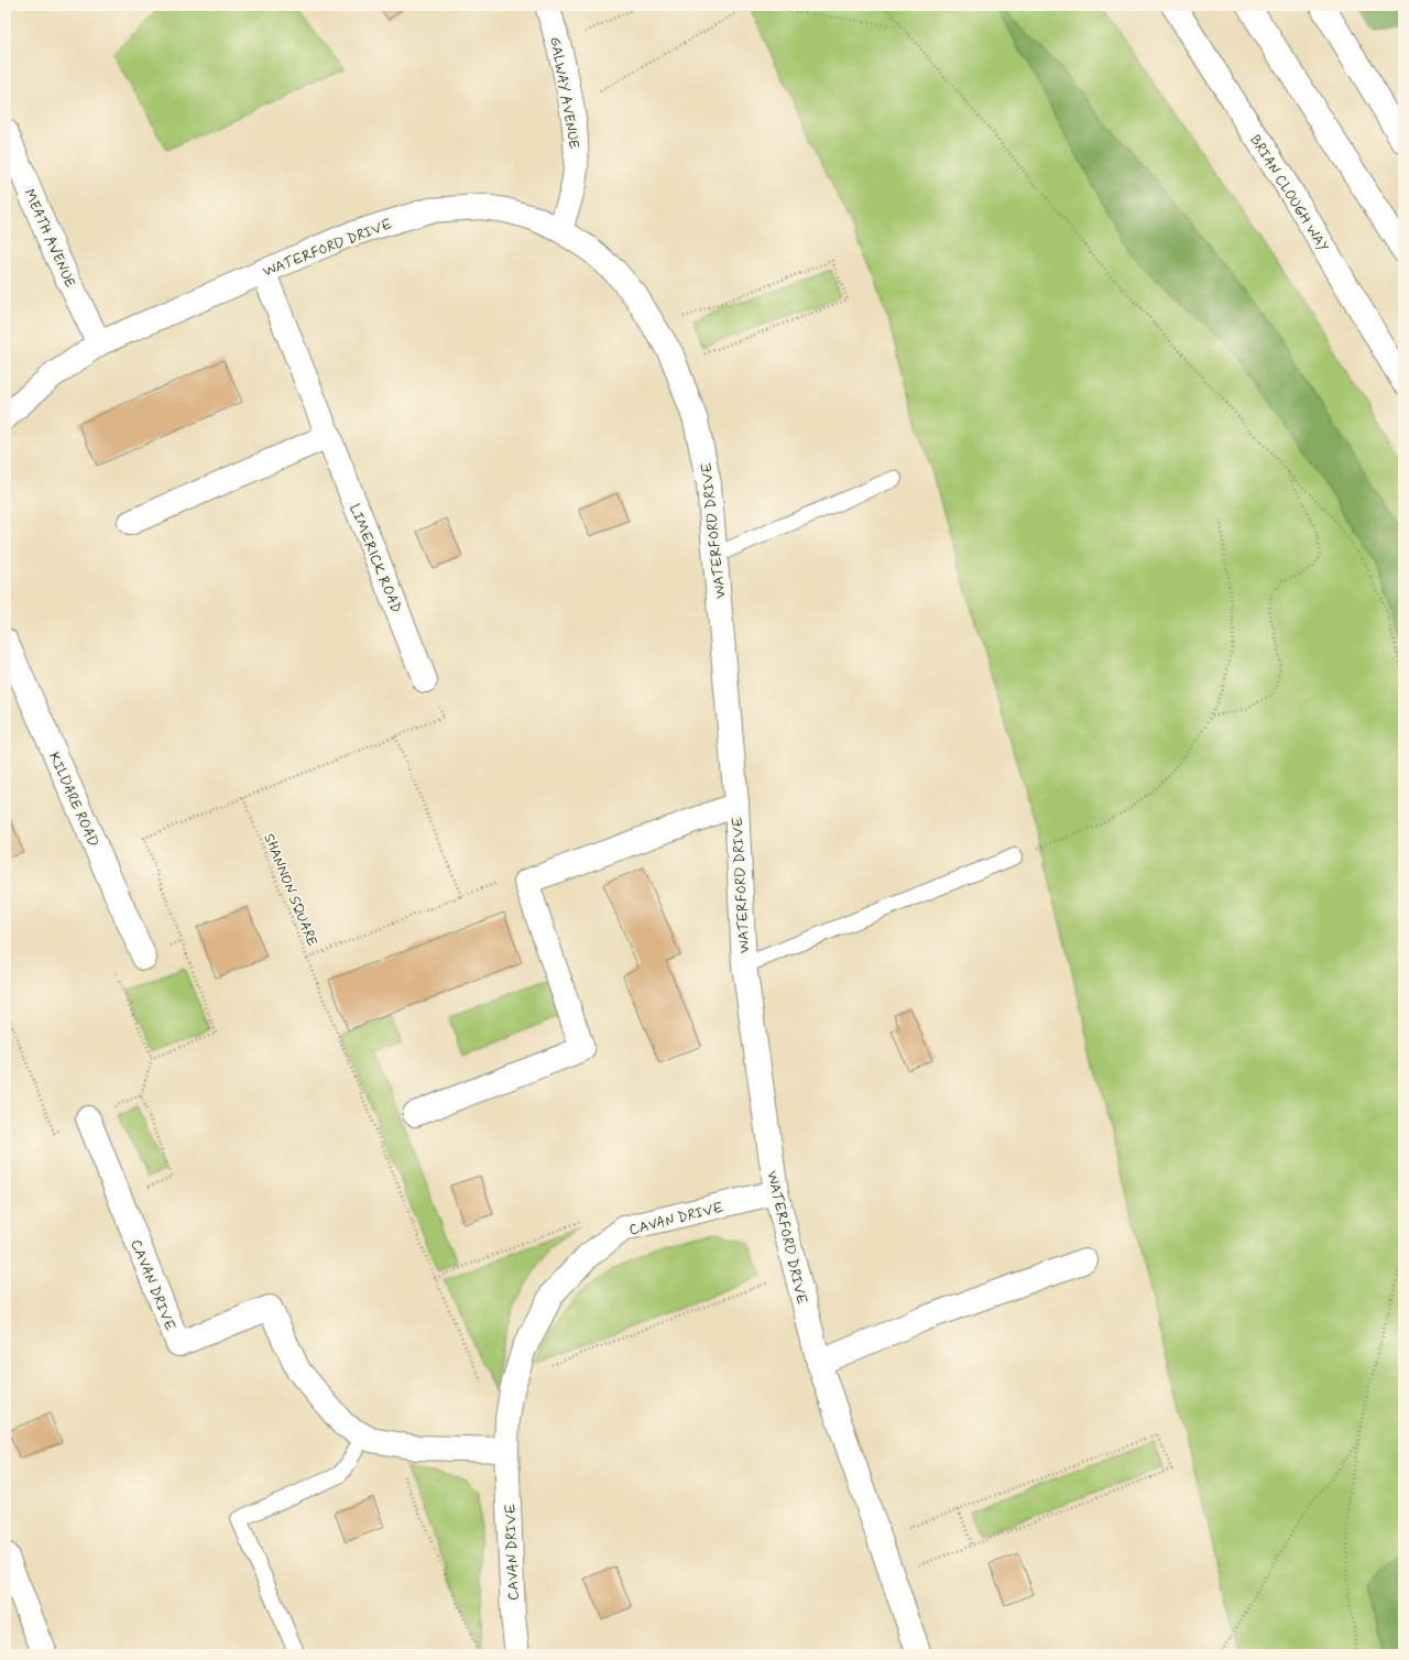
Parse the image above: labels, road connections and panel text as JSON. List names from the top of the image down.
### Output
{
  "streets": {
    "main road": [
      "GALWAY AVENUE",
      "BRIAN CLOUGH WAY",
      "MEATH AVENUE",
      "WATERFORD DRIVE",
      "LIMERICK ROAD",
      "KILDARE ROAD",
      "CAVAN DRIVE"
    ],
    "path": ["SHANNON SQUARE"]
  },
  "crossings": [
    ["GALWAY AVENUE", "WATERFORD DRIVE"],
    ["MEATH AVENUE", "WATERFORD DRIVE"],
    ["WATERFORD DRIVE", "LIMERICK ROAD"],
    ["WATERFORD DRIVE", "SHANNON SQUARE"],
    ["WATERFORD DRIVE", "CAVAN DRIVE"]
  ]
}
